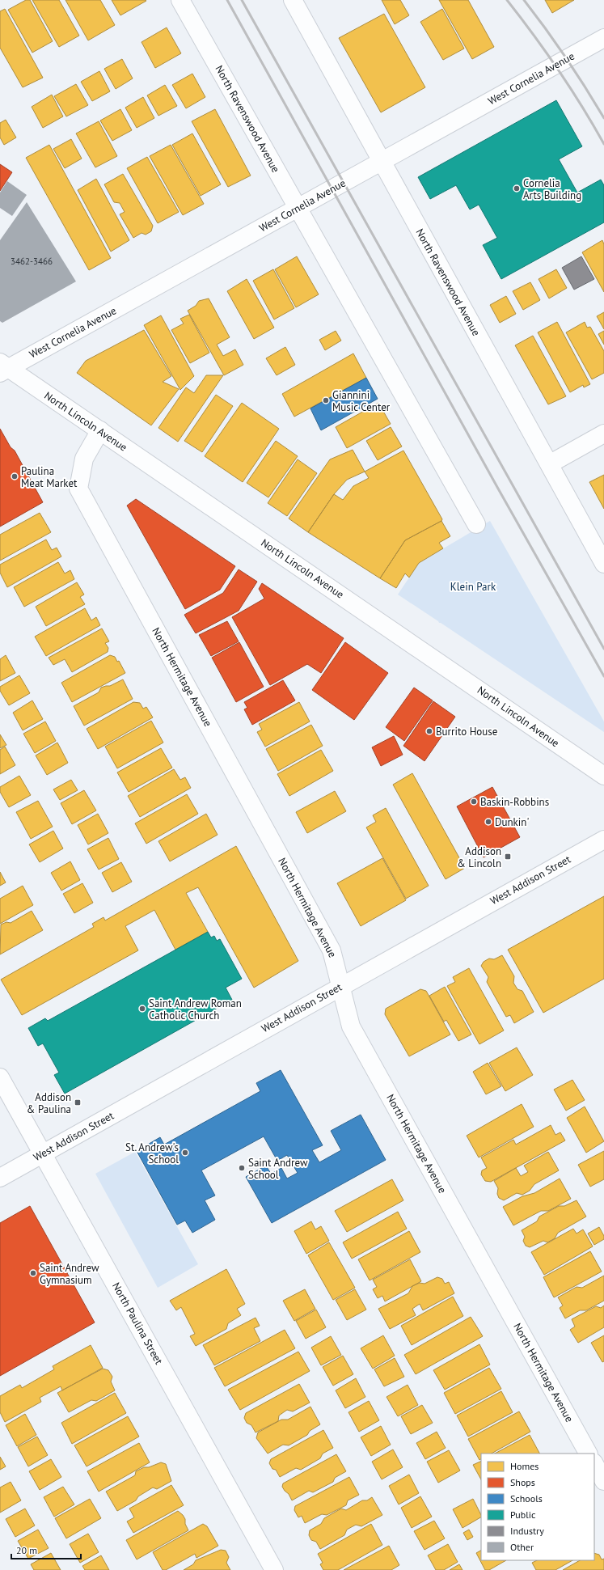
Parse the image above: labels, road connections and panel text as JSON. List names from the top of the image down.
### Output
{
  "streets": {
    "street": [
      "West Cornelia Avenue",
      "North Ravenswood Avenue",
      "North Lincoln Avenue",
      "North Hermitage Avenue",
      "West Addison Street",
      "North Paulina Street"
    ]
  },
  "crossings": [
    ["West Cornelia Avenue", "North Ravenswood Avenue"],
    ["West Cornelia Avenue", "North Lincoln Avenue"],
    ["North Lincoln Avenue", "North Hermitage Avenue"],
    ["North Hermitage Avenue", "West Addison Street"],
    ["West Addison Street", "North Paulina Street"]
  ],
  "parks": ["Klein Park"],
  "places": {
    "other": [
      "Cornelia Arts Building",
      "Giannini Music Center",
      "Paulina Meat Market",
      "Burrito House",
      "Baskin-Robbins",
      "Dunkin'",
      "Saint Andrew Roman Catholic Church",
      "St. Andrew's School",
      "Saint Andrew School",
      "Saint Andrew Gymnasium"
    ],
    "transit": ["Addison & Lincoln", "Addison & Paulina"]
  },
  "house_numbers": ["3462-3466"],
  "legend": [
    "Homes",
    "Shops",
    "Schools",
    "Public",
    "Industry",
    "Other"
  ],
  "scale_bar": "20 m"
}
